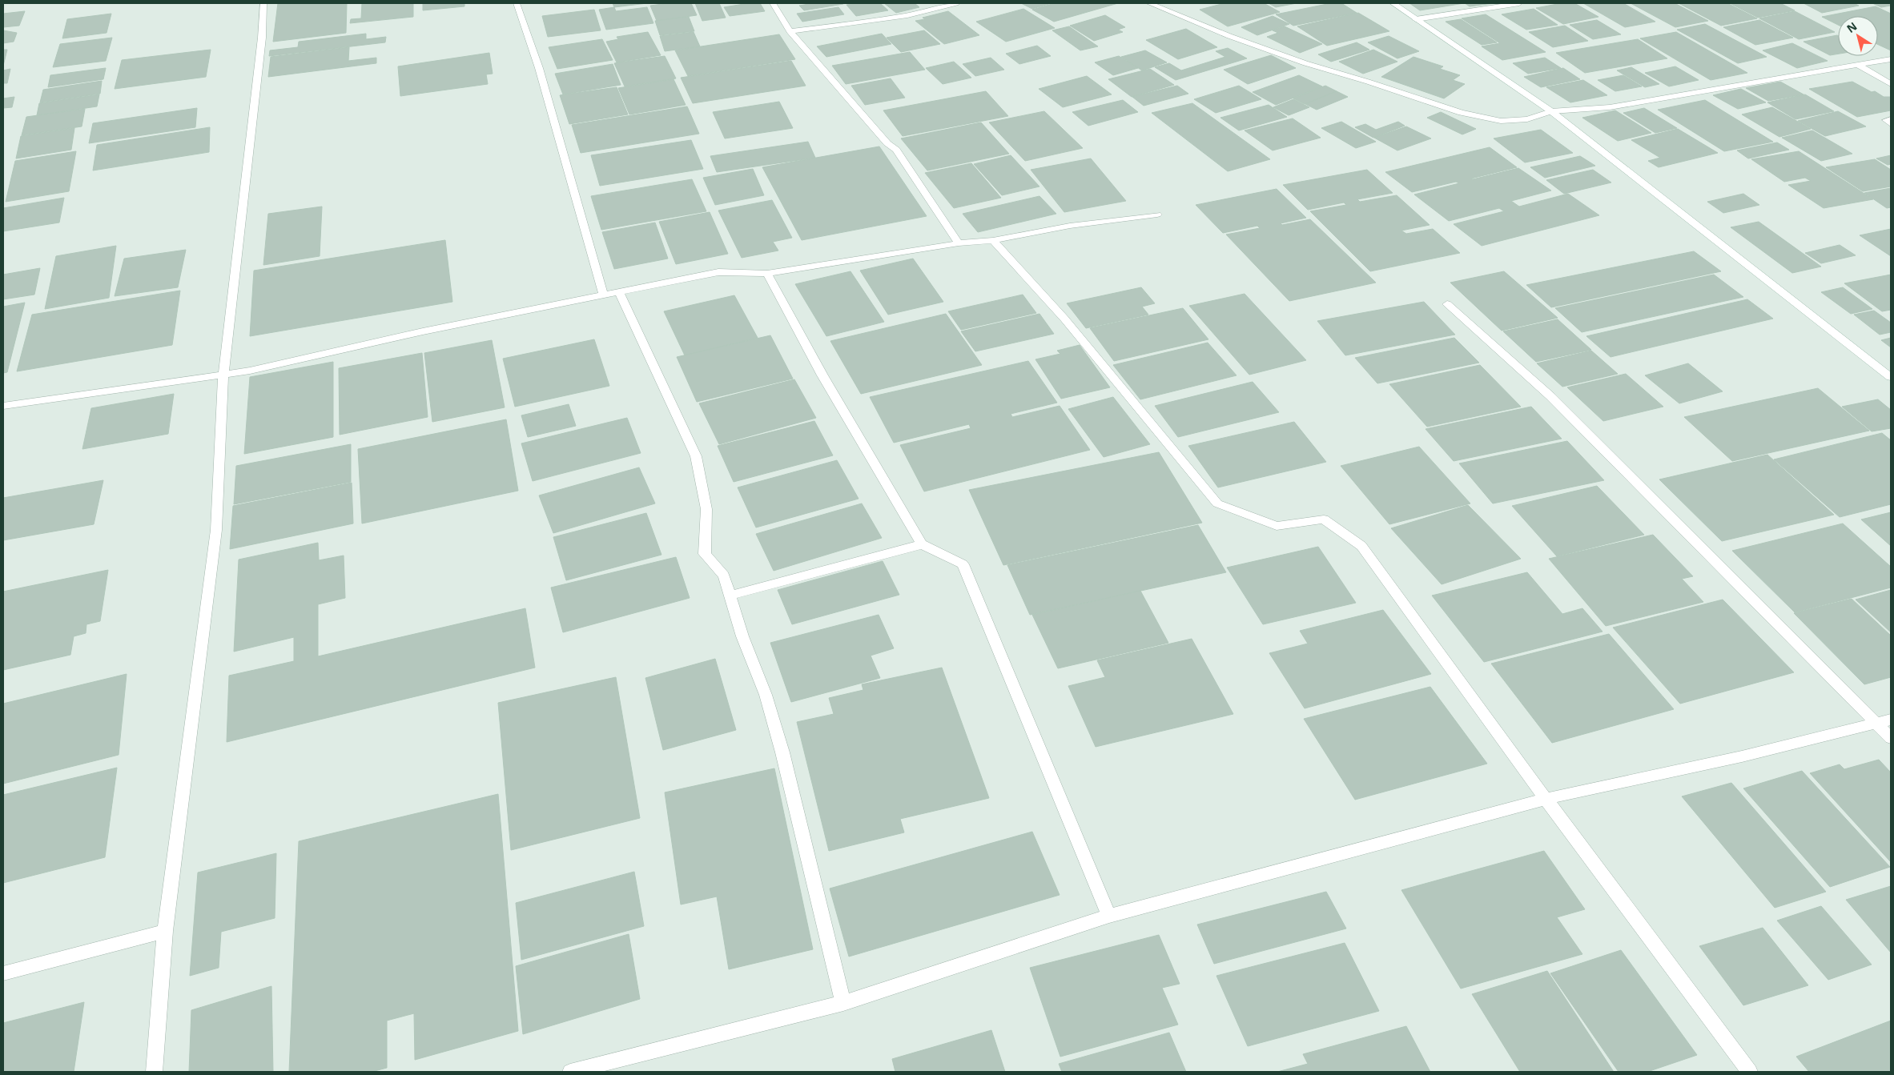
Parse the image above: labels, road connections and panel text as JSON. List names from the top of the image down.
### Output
{
  "north": "top left"
}
